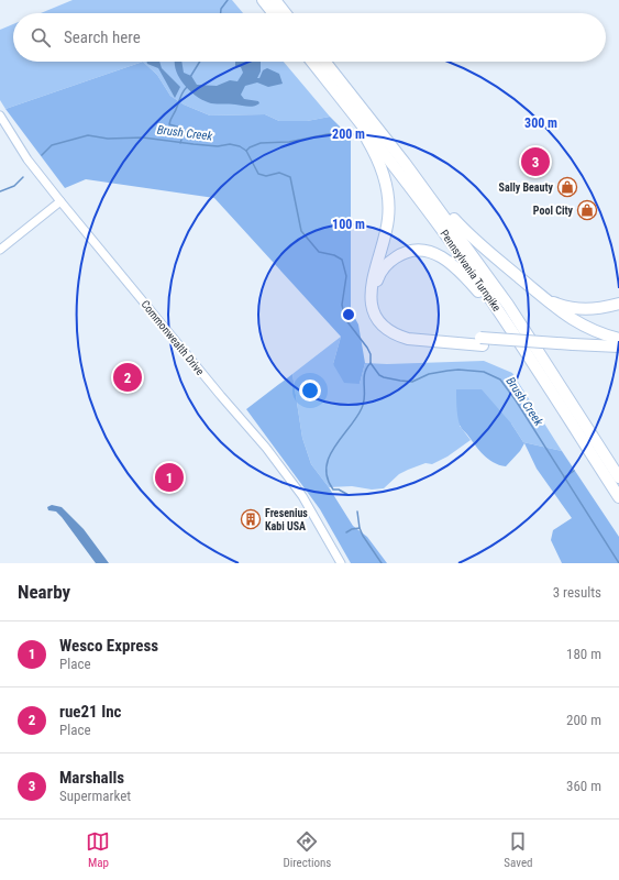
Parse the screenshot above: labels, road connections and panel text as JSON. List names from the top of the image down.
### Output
{
  "streets": {
    "highway": ["Pennsylvania Turnpike"],
    "street": ["Commonwealth Drive"]
  },
  "water": ["Brush Creek"],
  "places": {
    "shop": ["Sally Beauty", "Pool City"],
    "building": ["Fresenius Kabi USA"]
  },
  "page": {
    "search": "Search here",
    "pins": ["3", "2", "1"],
    "heading": ["Nearby", "3 results"],
    "list": [
      {
        "mark": "1",
        "name": "Wesco Express",
        "note": "Place",
        "value": "180 m"
      },
      {
        "mark": "2",
        "name": "rue21 Inc",
        "note": "Place",
        "value": "200 m"
      },
      {
        "mark": "3",
        "name": "Marshalls",
        "note": "Supermarket",
        "value": "360 m"
      }
    ],
    "nav": ["Map", "Directions", "Saved"]
  },
  "rings": ["300 m", "200 m", "100 m"]
}
